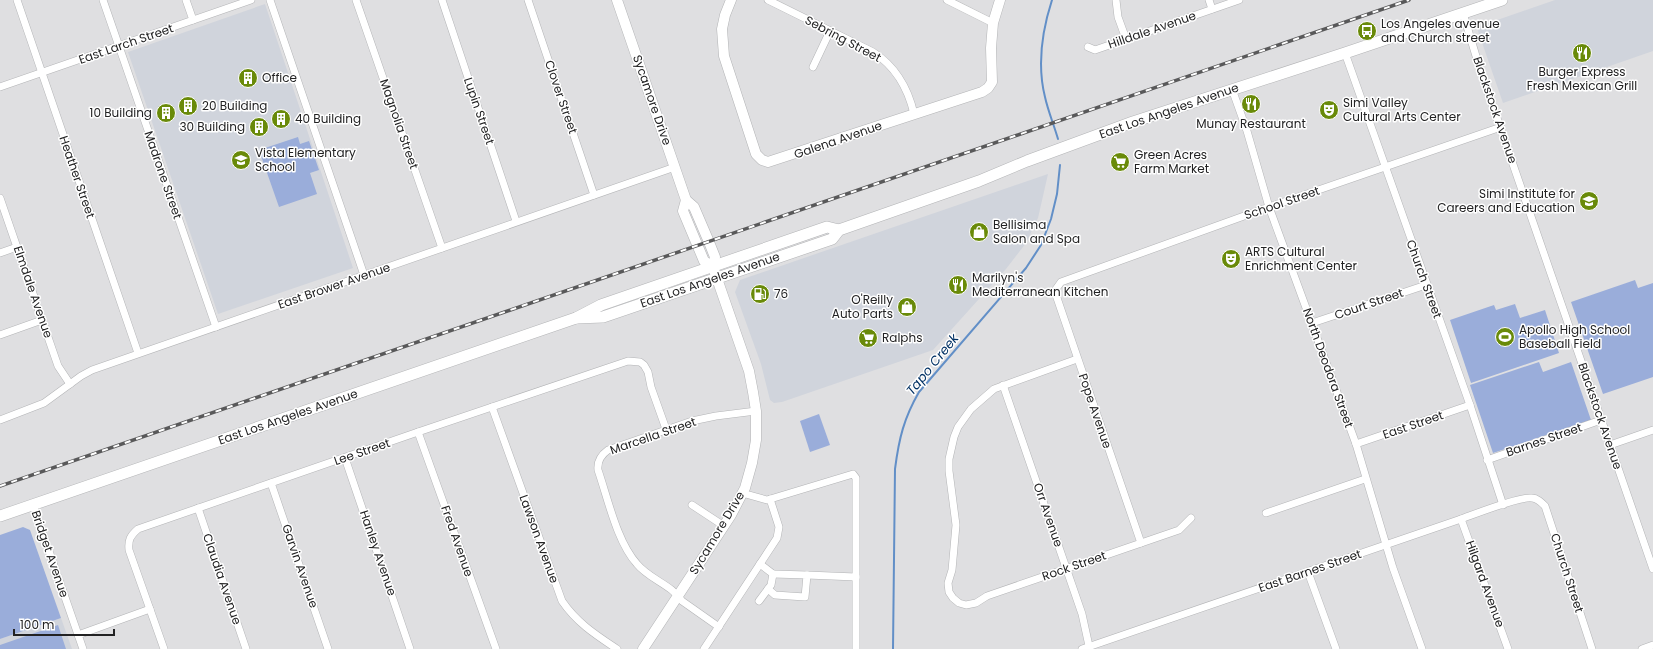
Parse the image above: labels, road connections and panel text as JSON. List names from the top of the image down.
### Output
{
  "streets": {
    "main road": ["Sycamore Drive", "East Los Angeles Avenue", "Galena Avenue"],
    "street": [
      "Hilldale Avenue",
      "Sebring Street",
      "East Larch Street",
      "Clover Street",
      "Blackstock Avenue",
      "Lupin Street",
      "Magnolia Street",
      "Madrone Street",
      "Heather Street",
      "School Street",
      "Church Street",
      "East Brower Avenue",
      "Elmdale Avenue",
      "Court Street",
      "North Deodora Street",
      "Pope Avenue",
      "East Street",
      "Marcella Street",
      "Barnes Street",
      "Lee Street",
      "Orr Avenue",
      "Lawson Avenue",
      "Fred Avenue",
      "Hanley Avenue",
      "Bridget Avenue",
      "Garvin Avenue",
      "Rock Street",
      "East Barnes Street",
      "Claudia Avenue",
      "Hilgard Avenue"
    ]
  },
  "crossings": [
    ["Sebring Street", "Galena Avenue"],
    ["East Larch Street", "Madrone Street"],
    ["East Larch Street", "Heather Street"],
    ["Clover Street", "East Brower Avenue"],
    ["Sycamore Drive", "East Los Angeles Avenue"],
    ["Sycamore Drive", "East Brower Avenue"],
    ["Sycamore Drive", "Marcella Street"],
    ["Blackstock Avenue", "East Los Angeles Avenue"],
    ["Blackstock Avenue", "School Street"],
    ["Blackstock Avenue", "Barnes Street"],
    ["Lupin Street", "East Brower Avenue"],
    ["East Los Angeles Avenue", "Church Street"],
    ["East Los Angeles Avenue", "North Deodora Street"],
    ["East Los Angeles Avenue", "Bridget Avenue"],
    ["Magnolia Street", "East Brower Avenue"],
    ["Madrone Street", "East Brower Avenue"],
    ["Heather Street", "East Brower Avenue"],
    ["School Street", "Church Street"],
    ["School Street", "North Deodora Street"],
    ["School Street", "Pope Avenue"],
    ["Church Street", "Court Street"],
    ["Church Street", "East Street"],
    ["Church Street", "Barnes Street"],
    ["Church Street", "East Barnes Street"],
    ["East Brower Avenue", "Elmdale Avenue"],
    ["Court Street", "North Deodora Street"],
    ["North Deodora Street", "East Street"],
    ["North Deodora Street", "East Barnes Street"],
    ["Pope Avenue", "Rock Street"],
    ["Marcella Street", "Lee Street"],
    ["Lee Street", "Lawson Avenue"],
    ["Lee Street", "Fred Avenue"],
    ["Lee Street", "Hanley Avenue"],
    ["Lee Street", "Garvin Avenue"],
    ["Lee Street", "Claudia Avenue"],
    ["Orr Avenue", "Rock Street"],
    ["Orr Avenue", "East Barnes Street"],
    ["East Barnes Street", "Hilgard Avenue"]
  ],
  "water": ["Tapo Creek"],
  "places": {
    "bus stop": ["Los Angeles avenue and Church street"],
    "restaurant": ["Burger Express Fresh Mexican Grill", "Munay Restaurant", "Marilyn's Mediterranean Kitchen"],
    "building": [
      "Office",
      "20 Building",
      "10 Building",
      "40 Building",
      "30 Building"
    ],
    "theatre": ["Simi Valley Cultural Arts Center", "ARTS Cultural Enrichment Center"],
    "school or university": ["Vista Elementary School", "Simi Institute for Careers and Education"],
    "supermarket": ["Green Acres Farm Market", "Ralphs"],
    "shop": ["Bellisima Salon and Spa", "O'Reilly Auto Parts"],
    "fuel station": ["76"],
    "sports": ["Apollo High School Baseball Field"]
  },
  "scale_bar": "100 m"
}
